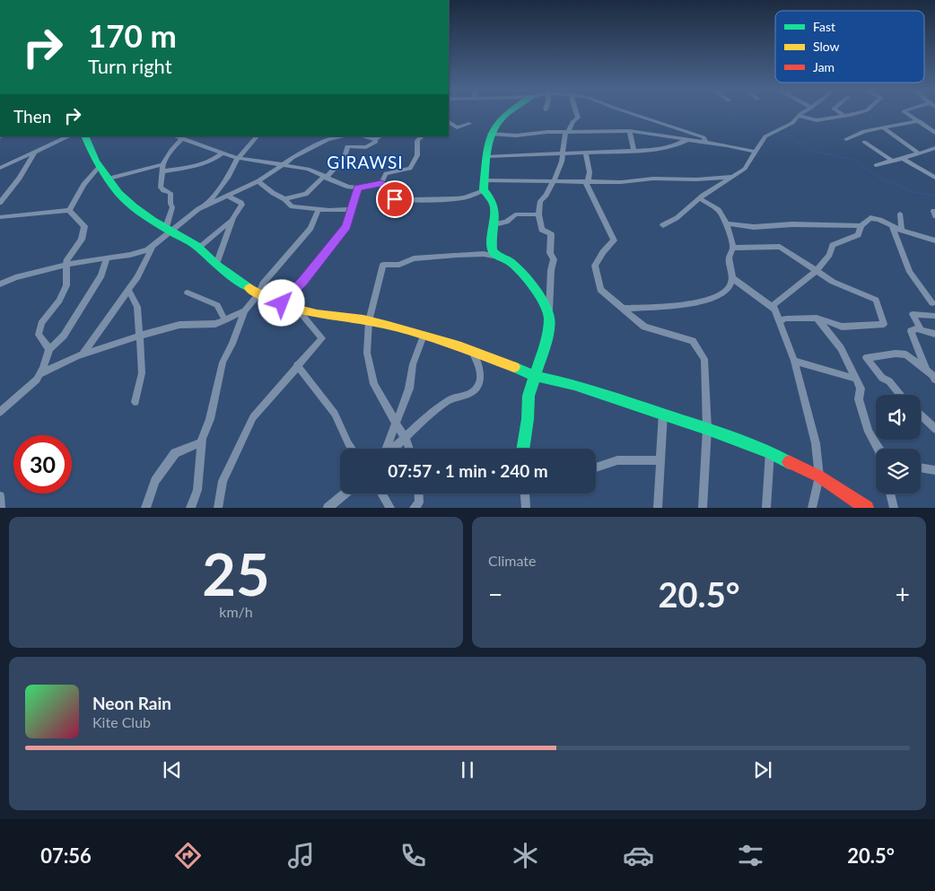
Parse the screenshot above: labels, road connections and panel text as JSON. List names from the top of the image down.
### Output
{
  "districts": ["GIRAWSI"],
  "legend": ["Fast", "Slow", "Jam"],
  "page": {
    "turn": ["170 m", "Turn right"],
    "then": "Then",
    "limit": "30",
    "trip": "07:57 · 1 min · 240 m",
    "tile": [
      ["25", "km/h"],
      "Climate"
    ],
    "heat": ["−", "20.5°", "+"],
    "song": ["Neon Rain", "Kite Club"],
    "tabs": ["07:56", "20.5°"]
  }
}
